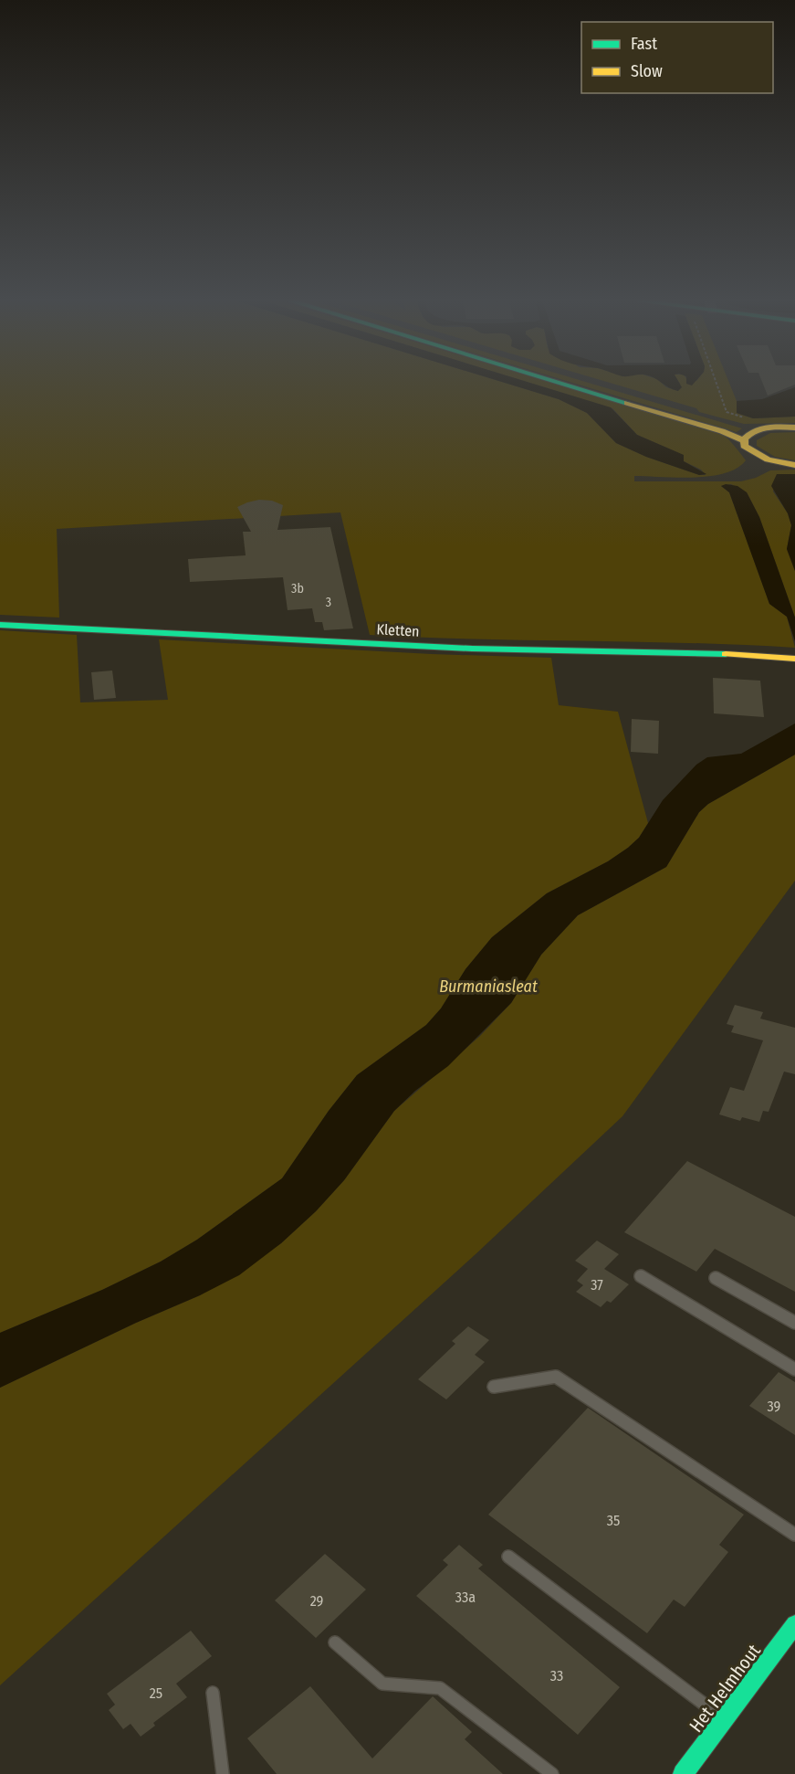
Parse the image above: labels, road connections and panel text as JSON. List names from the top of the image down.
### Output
{
  "streets": {
    "main road": ["Kletten", "Het Helmhout"]
  },
  "water": ["Burmaniasleat"],
  "house_numbers": [
    "3b",
    "3",
    "37",
    "39",
    "35",
    "33a",
    "29",
    "33",
    "25"
  ],
  "legend": ["Fast", "Slow"]
}
